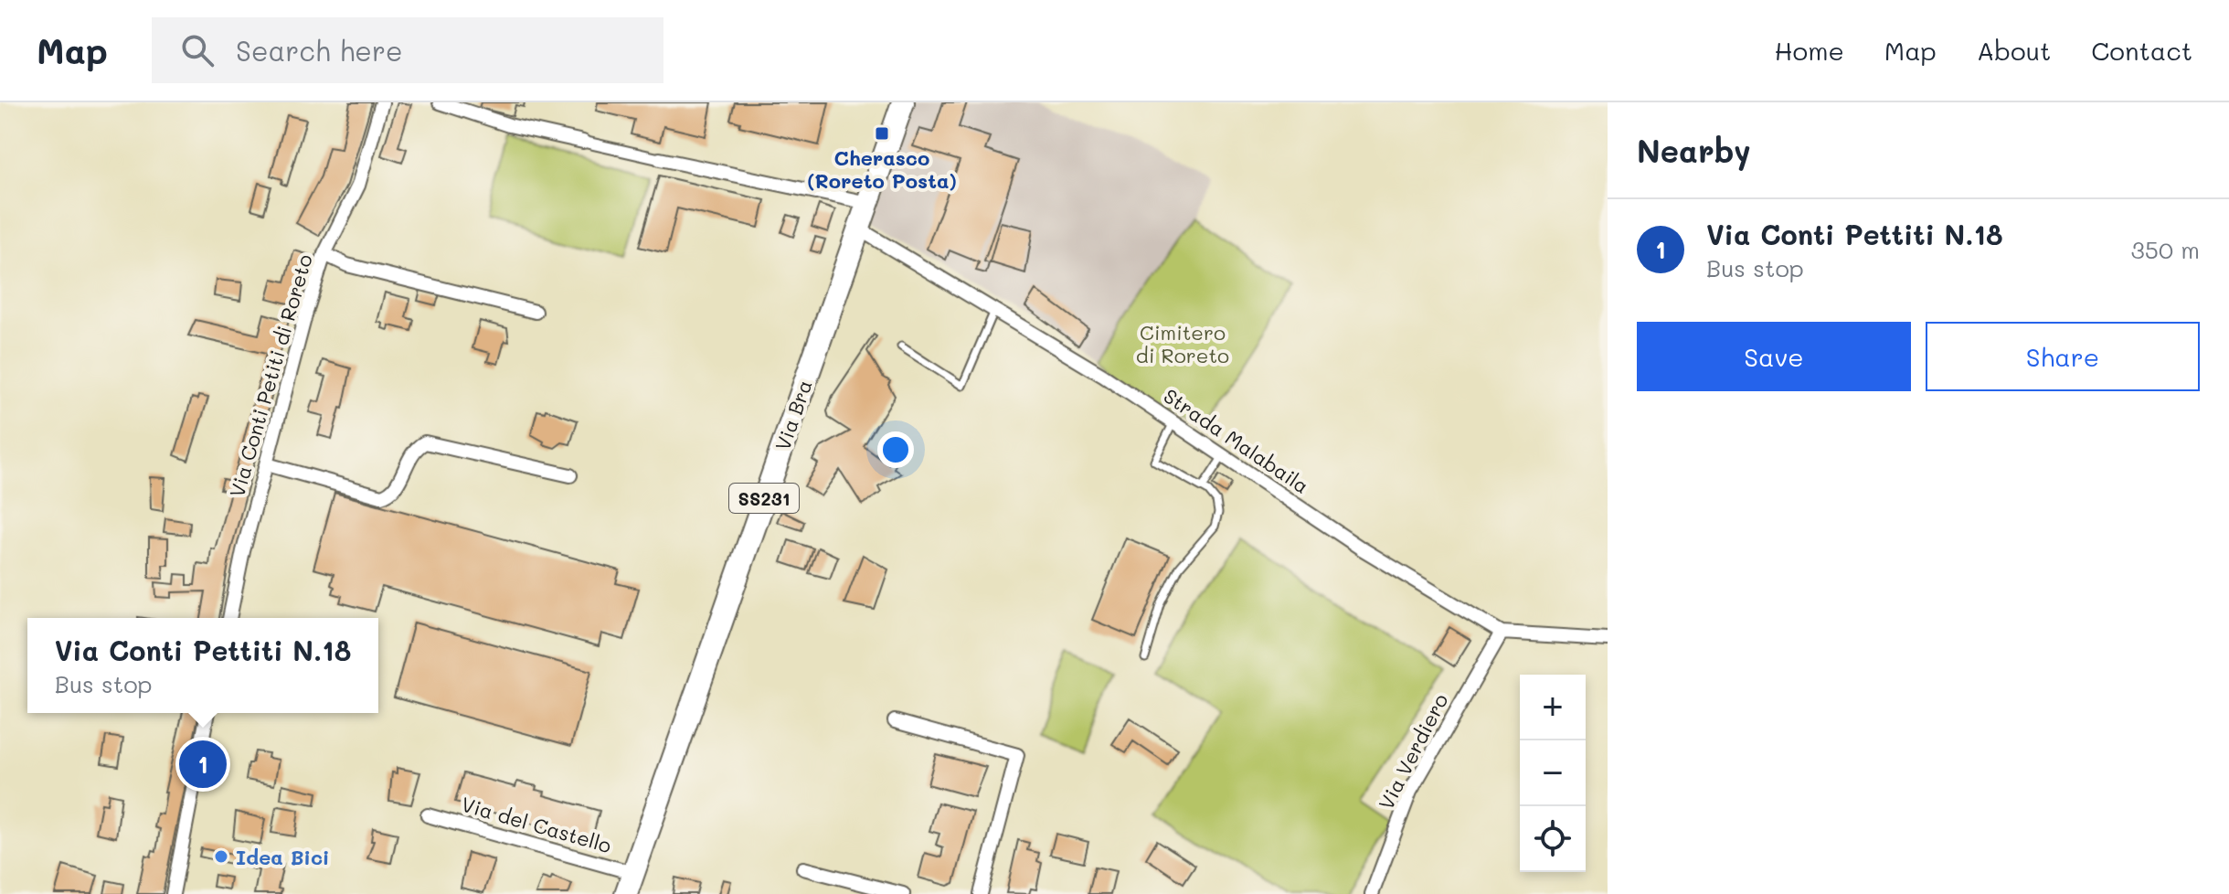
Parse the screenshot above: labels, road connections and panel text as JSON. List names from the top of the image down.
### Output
{
  "streets": {
    "main road": ["Via Bra", "SS231"],
    "street": [
      "Via Conti Petiti di Roreto",
      "Strada Malabaila",
      "Via Verdiero",
      "Via del Castello"
    ]
  },
  "crossings": [
    ["Via Bra", "Strada Malabaila"],
    ["Via Bra", "Via del Castello"],
    ["Strada Malabaila", "Via Verdiero"]
  ],
  "parks": ["Cimitero di Roreto"],
  "places": {
    "transit": ["Cherasco (Roreto Posta)"],
    "other": ["Idea Bici"]
  },
  "page": {
    "header": "Map",
    "search": "Search here",
    "nav": [
      "Home",
      "Map",
      "About",
      "Contact"
    ],
    "heading": "Nearby",
    "list": [
      {
        "mark": "1",
        "name": "Via Conti Pettiti N.18",
        "note": "Bus stop",
        "value": "350 m"
      }
    ],
    "buttons": ["Save", "Share"],
    "popup": ["Via Conti Pettiti N.18", "Bus stop"],
    "map_buttons": ["+", "−"],
    "pins": "1"
  }
}
